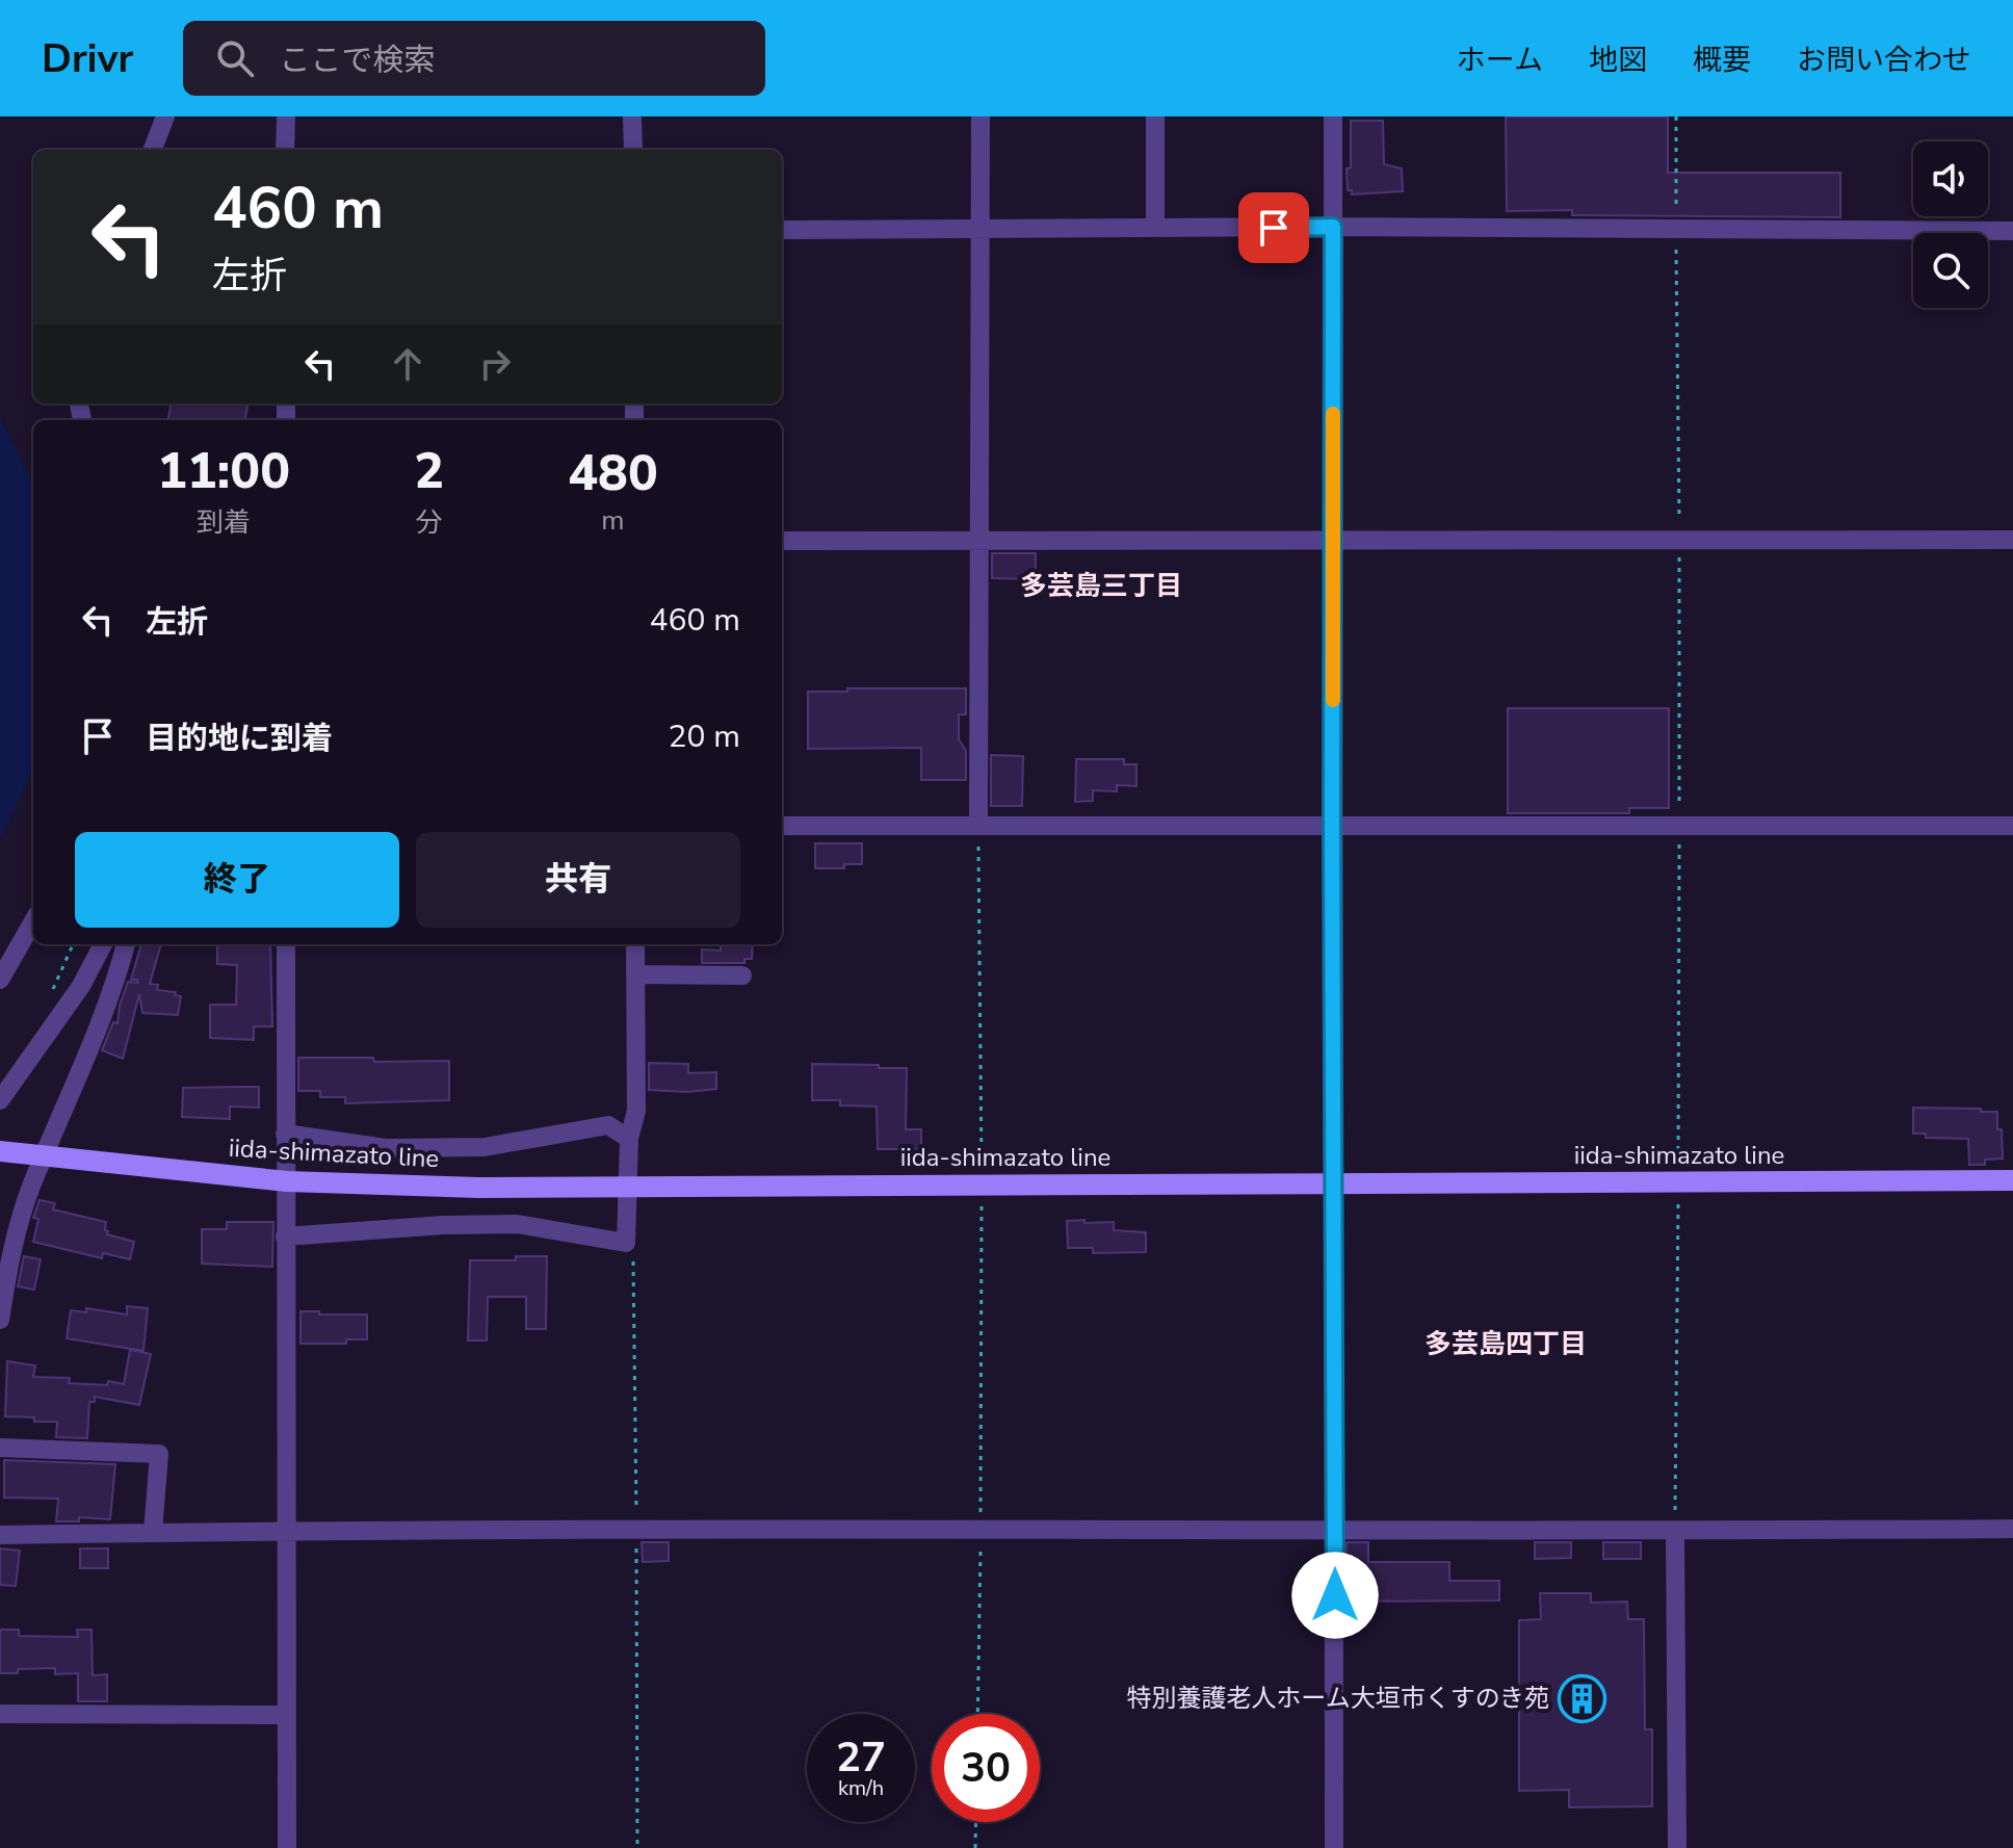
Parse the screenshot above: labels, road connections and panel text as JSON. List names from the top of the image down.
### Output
{
  "streets": {
    "main road": ["iida-shimazato line"]
  },
  "districts": ["多芸島三丁目", "多芸島四丁目"],
  "places": {
    "building": ["特別養護老人ホーム大垣市くすのき苑"]
  },
  "page": {
    "header": "Drivr",
    "search": "ここで検索",
    "nav": [
      "ホーム",
      "地図",
      "概要",
      "お問い合わせ"
    ],
    "turn": ["460 m", "左折"],
    "eta": [
      "11:00",
      "到着",
      "2",
      "分",
      "480",
      "m"
    ],
    "list": [
      {
        "name": "左折",
        "value": "460 m"
      },
      {
        "name": "目的地に到着",
        "value": "20 m"
      }
    ],
    "buttons": ["終了", "共有"],
    "speed": "27 km/h",
    "limit": "30"
  }
}
